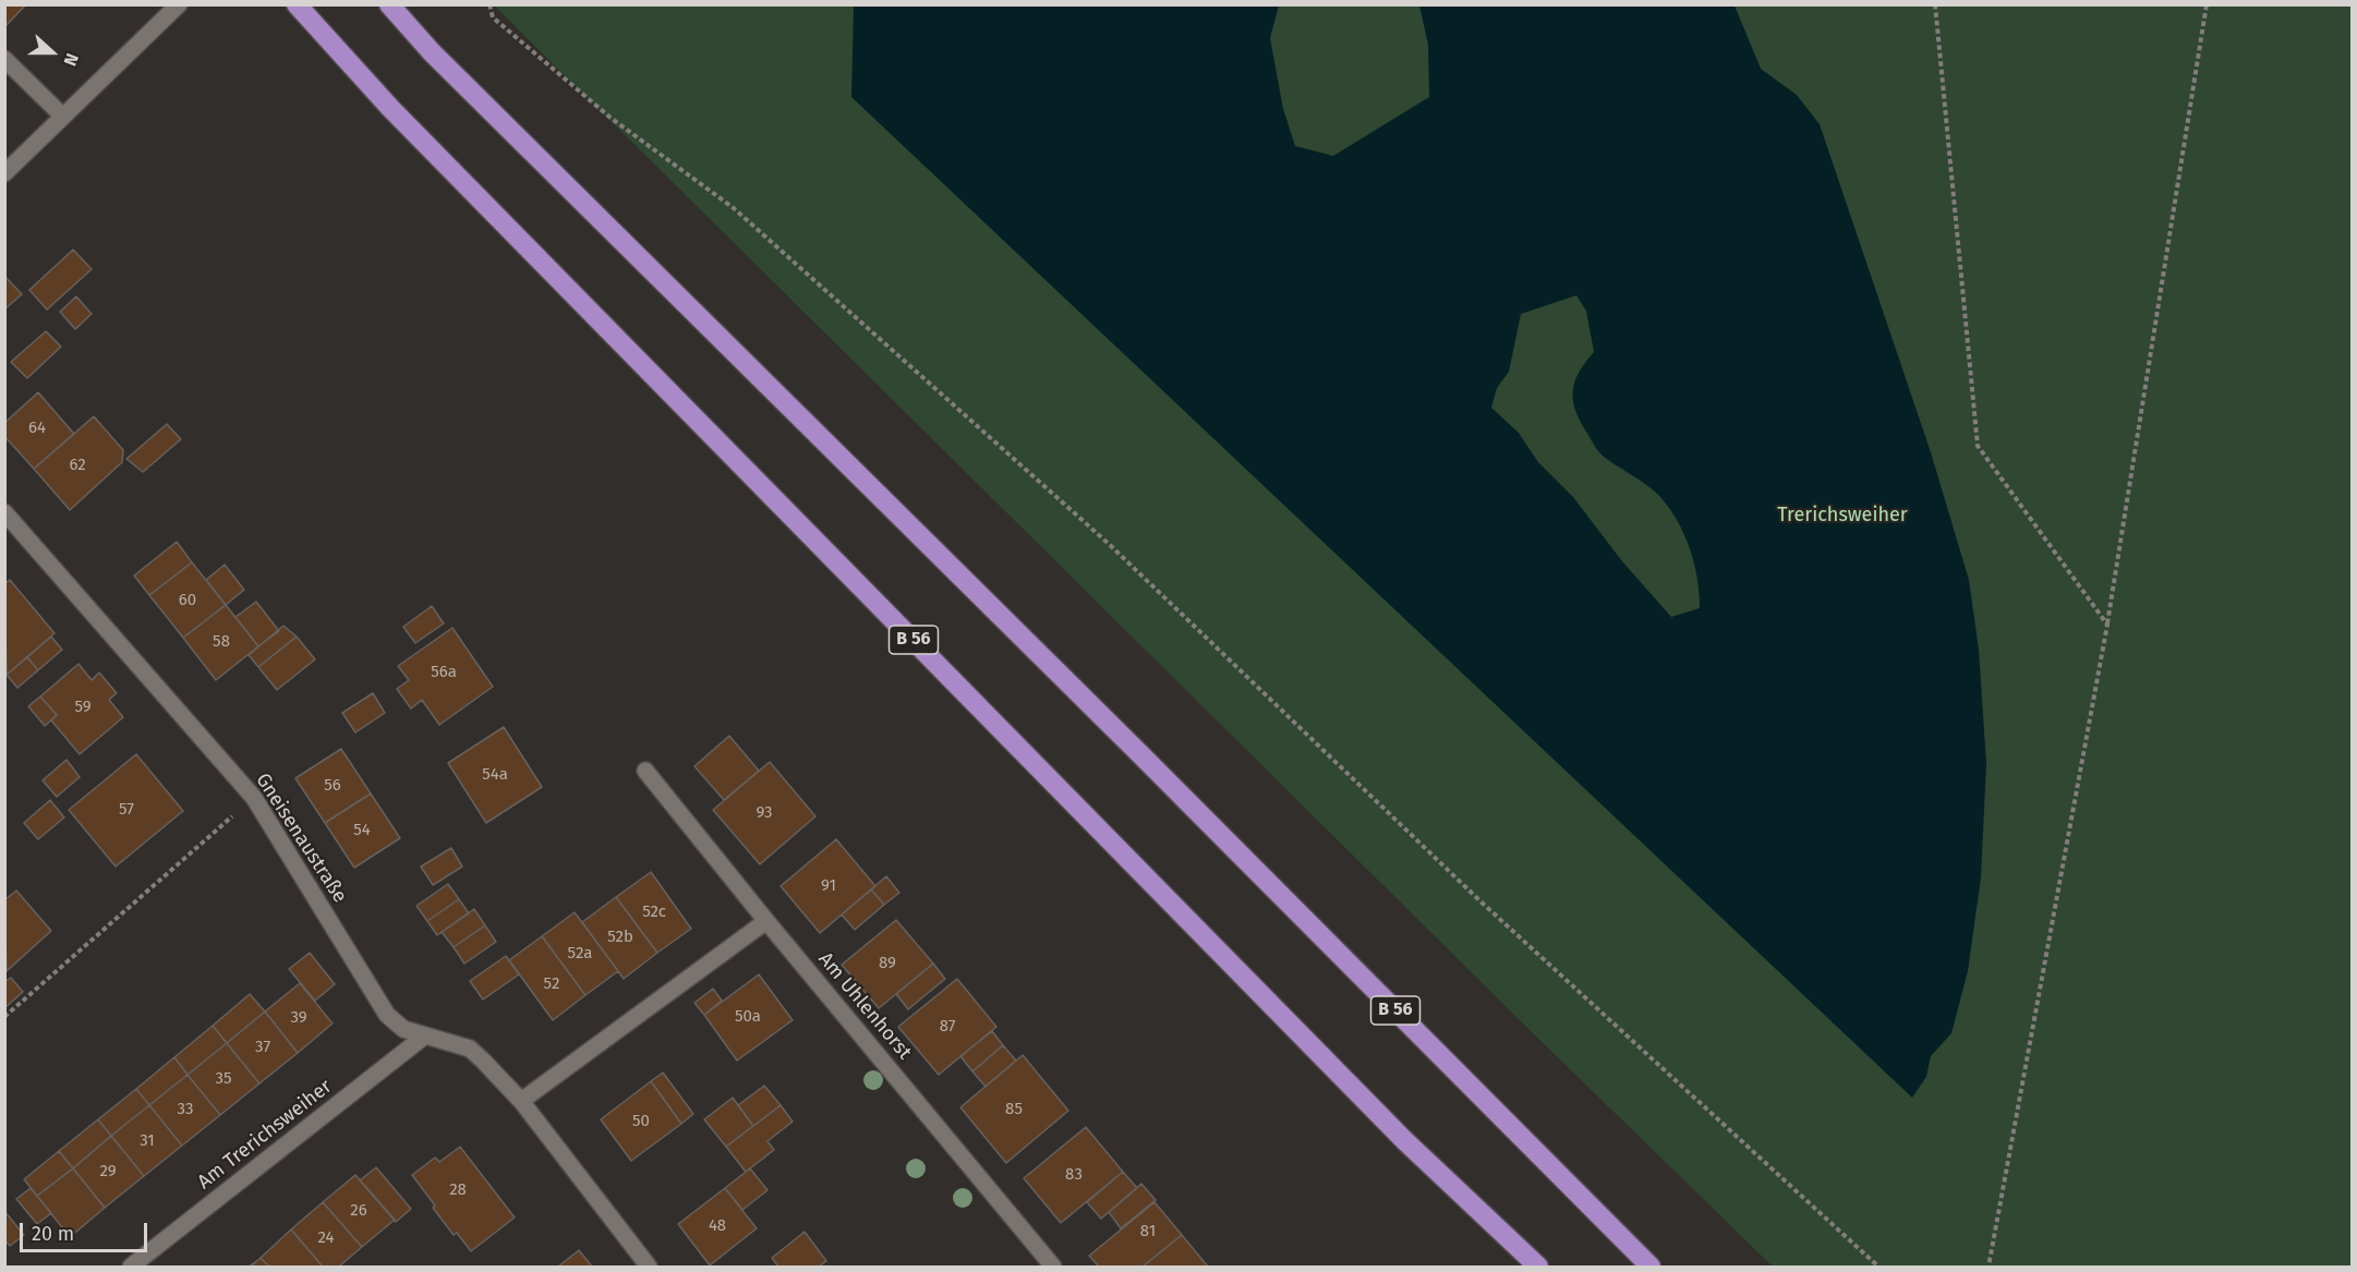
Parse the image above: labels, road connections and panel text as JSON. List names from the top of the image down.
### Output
{
  "streets": {
    "highway": ["B 56"],
    "street": ["Gneisenaustraße", "Am Uhlenhorst", "Am Trerichsweiher"]
  },
  "crossings": [
    ["Gneisenaustraße", "Am Trerichsweiher"]
  ],
  "parks": ["Trerichsweiher"],
  "house_numbers": [
    "64",
    "62",
    "60",
    "58",
    "56a",
    "59",
    "54a",
    "56",
    "57",
    "93",
    "54",
    "91",
    "52c",
    "52b",
    "52a",
    "89",
    "52",
    "50a",
    "39",
    "87",
    "37",
    "35",
    "33",
    "85",
    "50",
    "31",
    "29",
    "83",
    "28",
    "26",
    "48",
    "81",
    "24"
  ],
  "scale_bar": "20 m",
  "north": "right"
}
